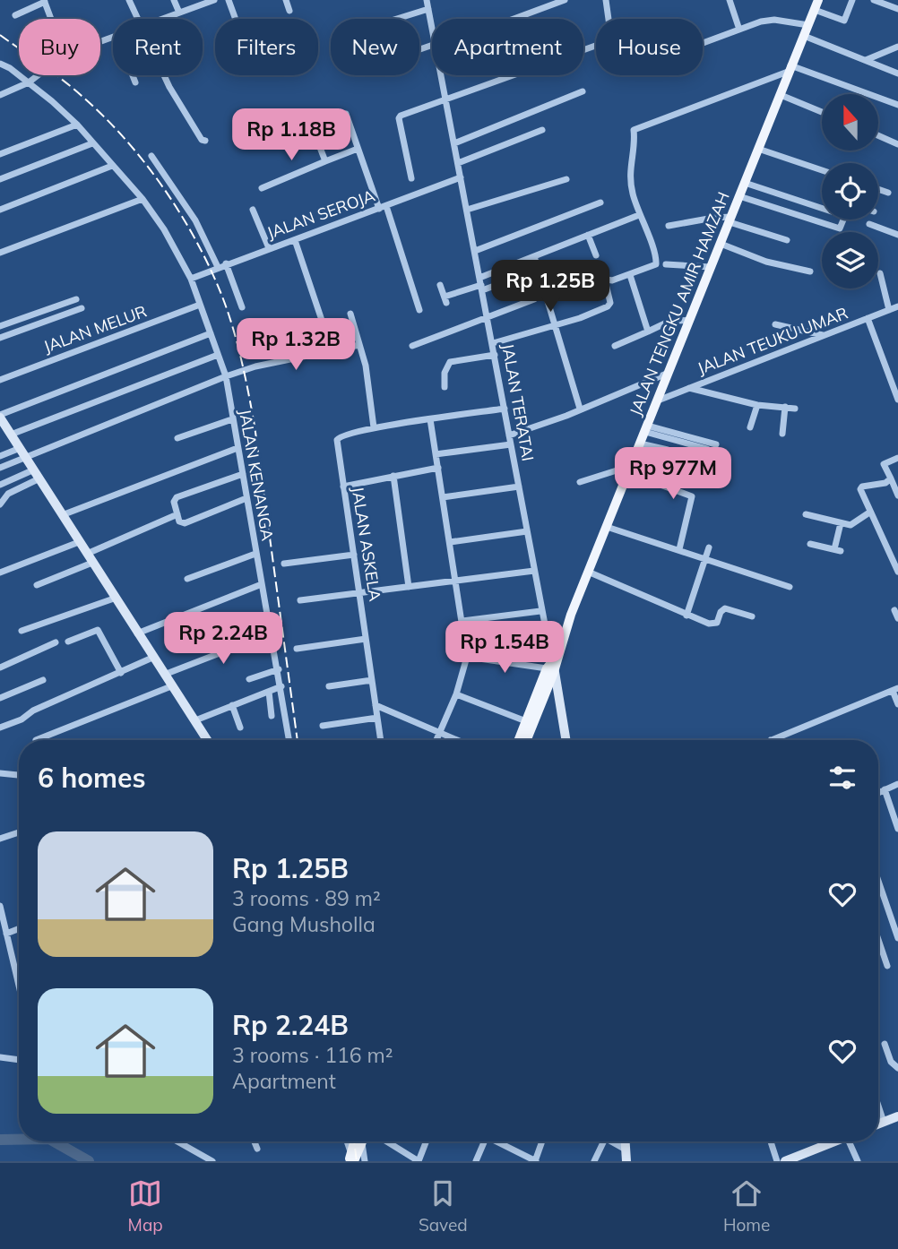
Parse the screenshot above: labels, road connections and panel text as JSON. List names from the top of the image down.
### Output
{
  "streets": {
    "main road": ["JALAN TENGKU AMIR HAMZAH"],
    "street": [
      "JALAN SEROJA",
      "JALAN MELUR",
      "JALAN TEUKU UMAR",
      "JALAN TERATAI",
      "JALAN KENANGA",
      "JALAN ASKELA"
    ]
  },
  "crossings": [
    ["JALAN SEROJA", "JALAN TERATAI"],
    ["JALAN SEROJA", "JALAN KENANGA"],
    ["JALAN TENGKU AMIR HAMZAH", "JALAN TEUKU UMAR"],
    ["JALAN TENGKU AMIR HAMZAH", "JALAN TERATAI"],
    ["JALAN MELUR", "JALAN KENANGA"],
    ["JALAN TERATAI", "JALAN ASKELA"]
  ],
  "north": "top",
  "page": {
    "chip": [
      "Buy",
      "Rent",
      "Filters",
      "New",
      "Apartment",
      "House"
    ],
    "price": [
      "Rp 1.18B",
      "Rp 1.25B",
      "Rp 1.32B",
      "Rp 977M",
      "Rp 2.24B",
      "Rp 1.54B"
    ],
    "heading": "6 homes",
    "list": [
      {
        "name": "Rp 1.25B",
        "note": "3 rooms · 89 m² · Gang Musholla"
      },
      {
        "name": "Rp 2.24B",
        "note": "3 rooms · 116 m² · Apartment"
      }
    ],
    "tabs": ["Map", "Saved", "Home"]
  }
}
